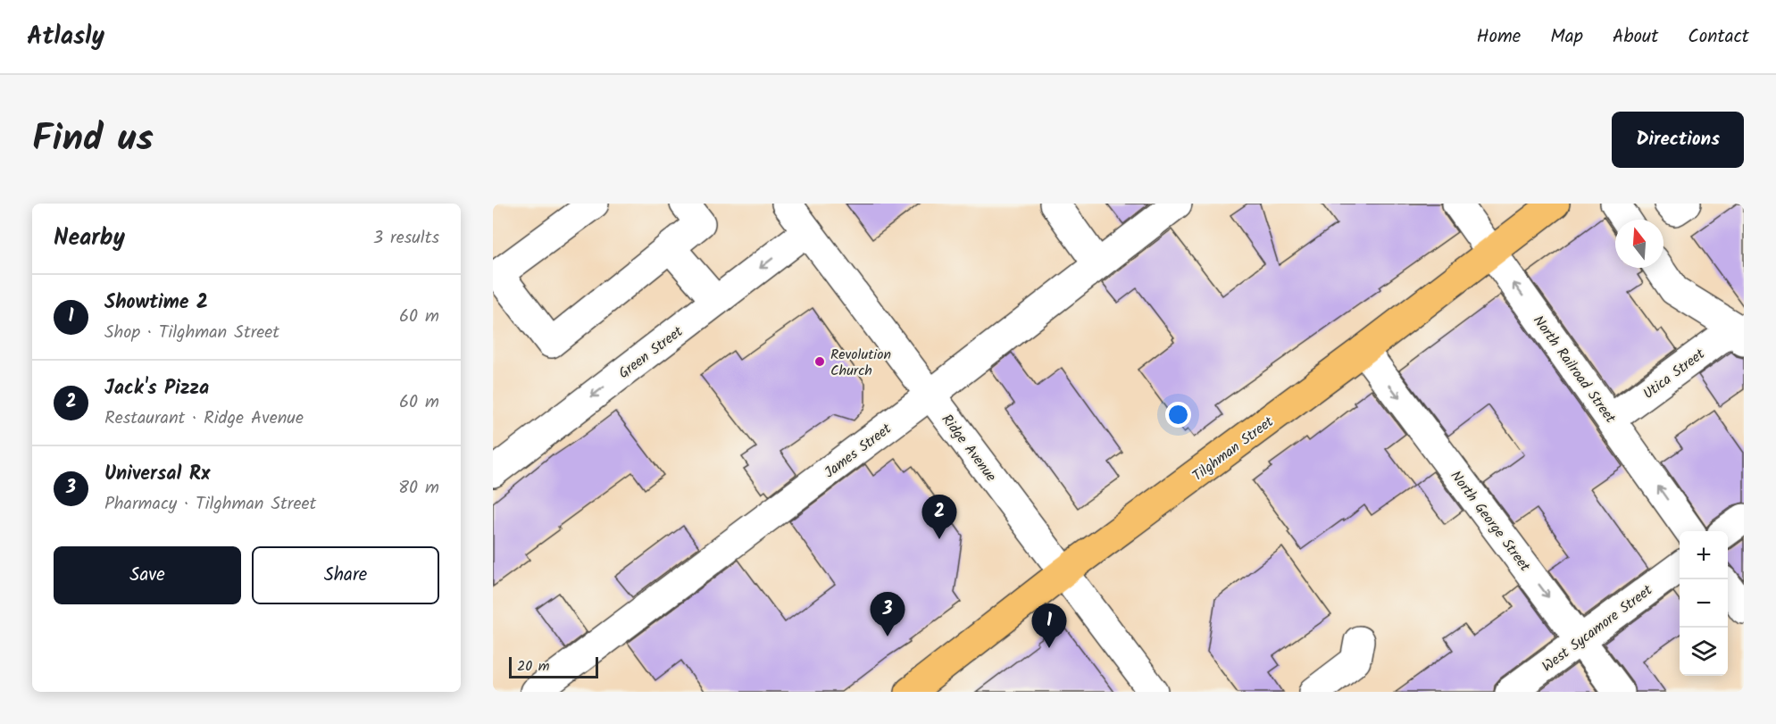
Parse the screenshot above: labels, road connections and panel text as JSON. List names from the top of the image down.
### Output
{
  "streets": {
    "main road": ["Tilghman Street"],
    "street": [
      "Green Street",
      "North Railroad Street",
      "Utica Street",
      "Ridge Avenue",
      "James Street",
      "North George Street",
      "West Sycamore Street"
    ]
  },
  "crossings": [
    ["Green Street", "Ridge Avenue"],
    ["North Railroad Street", "Utica Street"],
    ["North Railroad Street", "Tilghman Street"],
    ["Ridge Avenue", "Tilghman Street"],
    ["Ridge Avenue", "James Street"],
    ["Tilghman Street", "North George Street"],
    ["North George Street", "West Sycamore Street"]
  ],
  "one_way": ["Green Street", "North George Street"],
  "places": ["Revolution Church"],
  "scale_bar": "20 m",
  "north": "top",
  "page": {
    "header": "Atlasly",
    "nav": [
      "Home",
      "Map",
      "About",
      "Contact"
    ],
    "title": "Find us",
    "buttons": [
      "Directions",
      ["Save", "Share"]
    ],
    "heading": ["Nearby", "3 results"],
    "list": [
      {
        "mark": "1",
        "name": "Showtime 2",
        "note": "Shop · Tilghman Street",
        "value": "60 m"
      },
      {
        "mark": "2",
        "name": "Jack's Pizza",
        "note": "Restaurant · Ridge Avenue",
        "value": "60 m"
      },
      {
        "mark": "3",
        "name": "Universal Rx",
        "note": "Pharmacy · Tilghman Street",
        "value": "80 m"
      }
    ],
    "pins": ["2", "3", "1"],
    "map_buttons": ["+", "−"],
    "scale": "20 m"
  }
}
